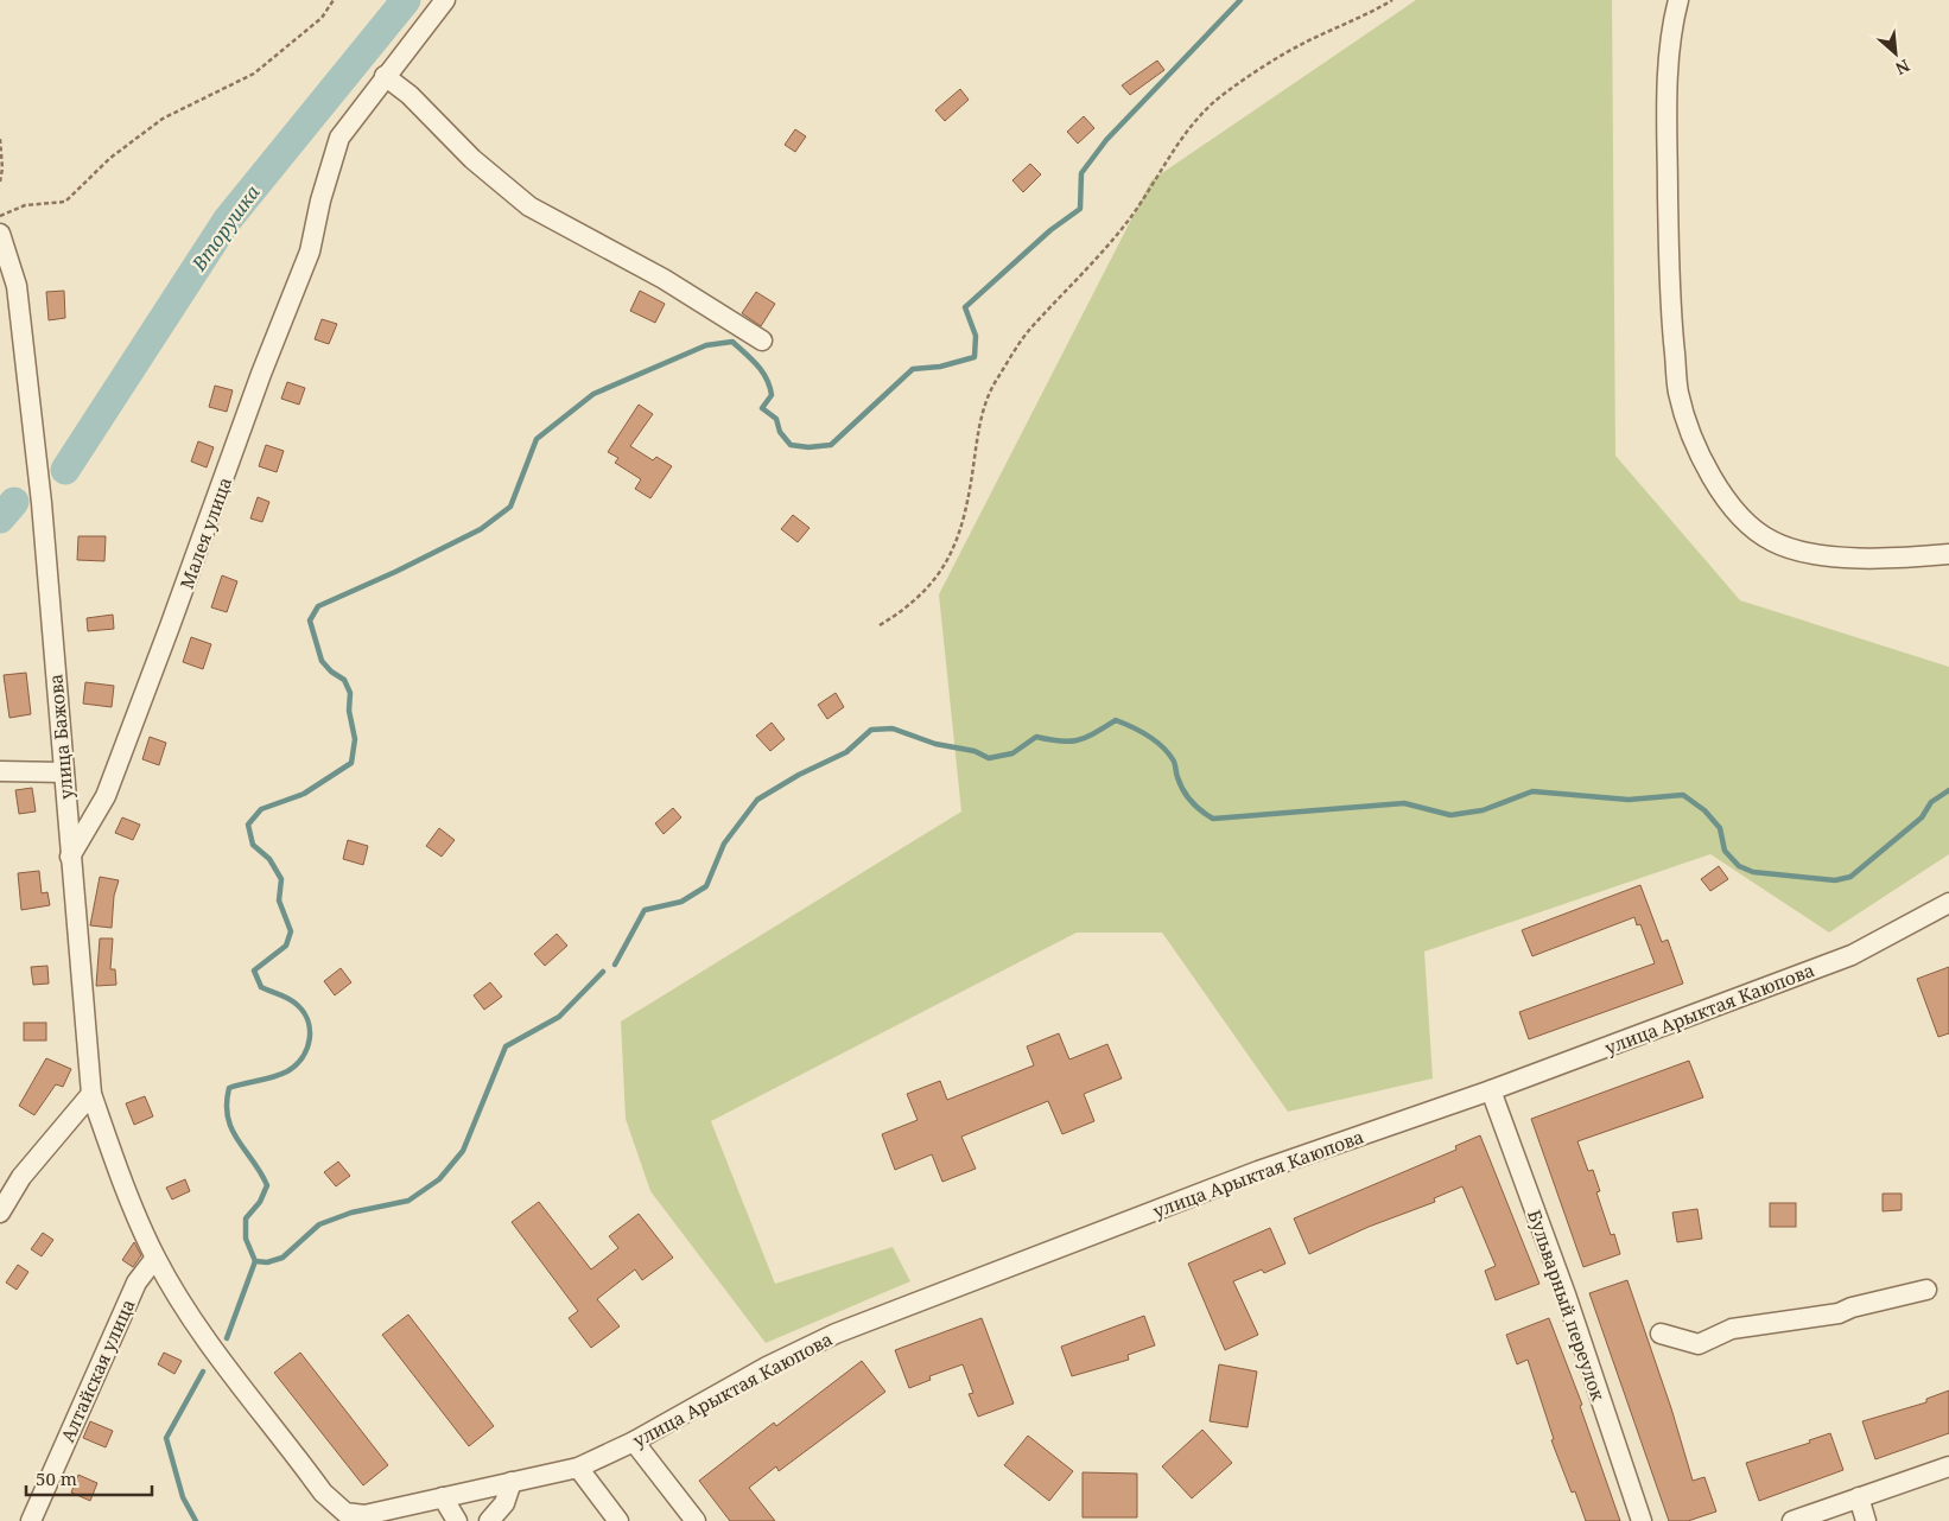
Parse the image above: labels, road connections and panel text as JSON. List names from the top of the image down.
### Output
{
  "streets": {
    "street": [
      "Малея улица",
      "улица Бажова",
      "улица Арыктая Каюпова",
      "Бульварный переулок",
      "Алтайская улица"
    ]
  },
  "crossings": [
    ["Малея улица", "улица Бажова"],
    ["улица Бажова", "улица Арыктая Каюпова"],
    ["улица Бажова", "Алтайская улица"],
    ["улица Арыктая Каюпова", "Бульварный переулок"]
  ],
  "water": ["Вторушка"],
  "scale_bar": "50 m",
  "north": "bottom right"
}
